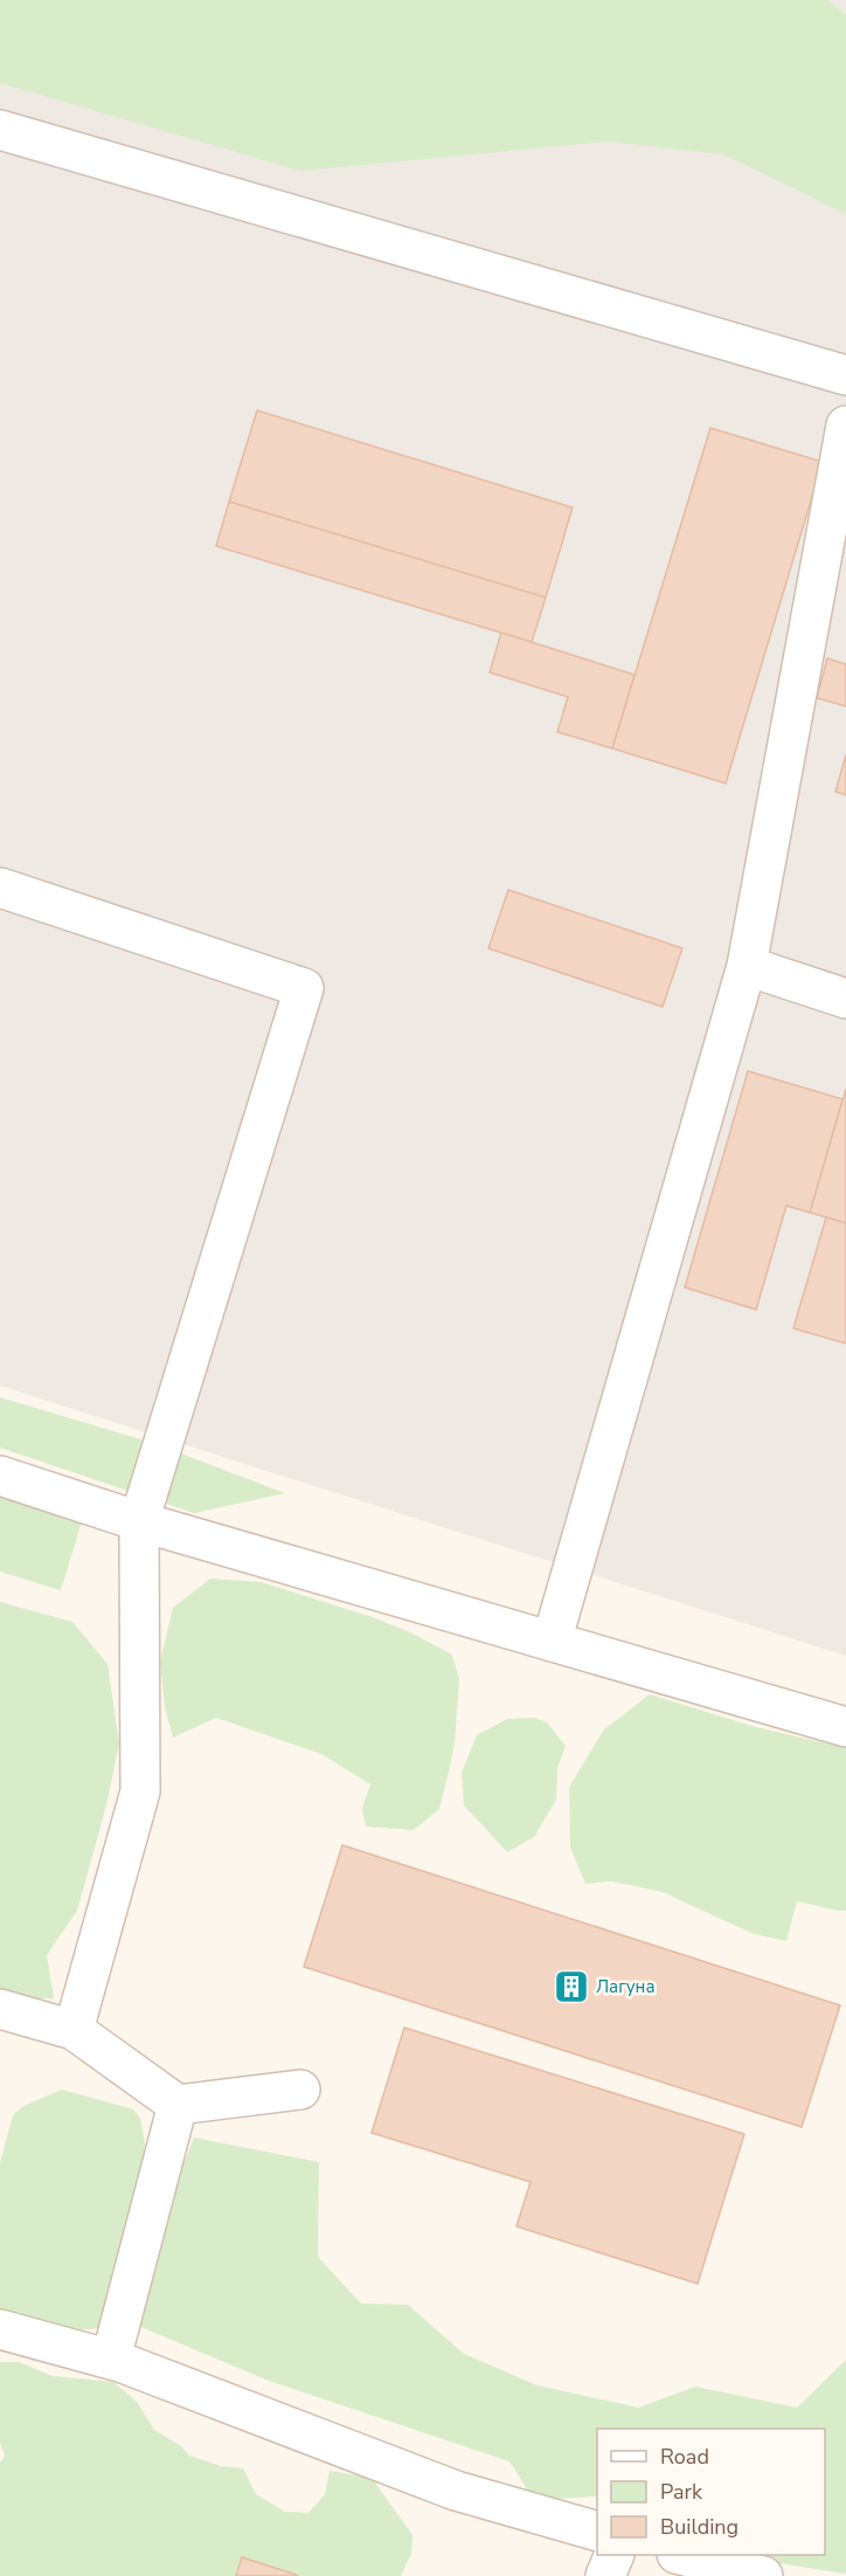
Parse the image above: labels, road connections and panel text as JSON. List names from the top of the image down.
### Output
{
  "places": {
    "building": ["Лагуна"]
  },
  "legend": ["Road", "Park", "Building"]
}
